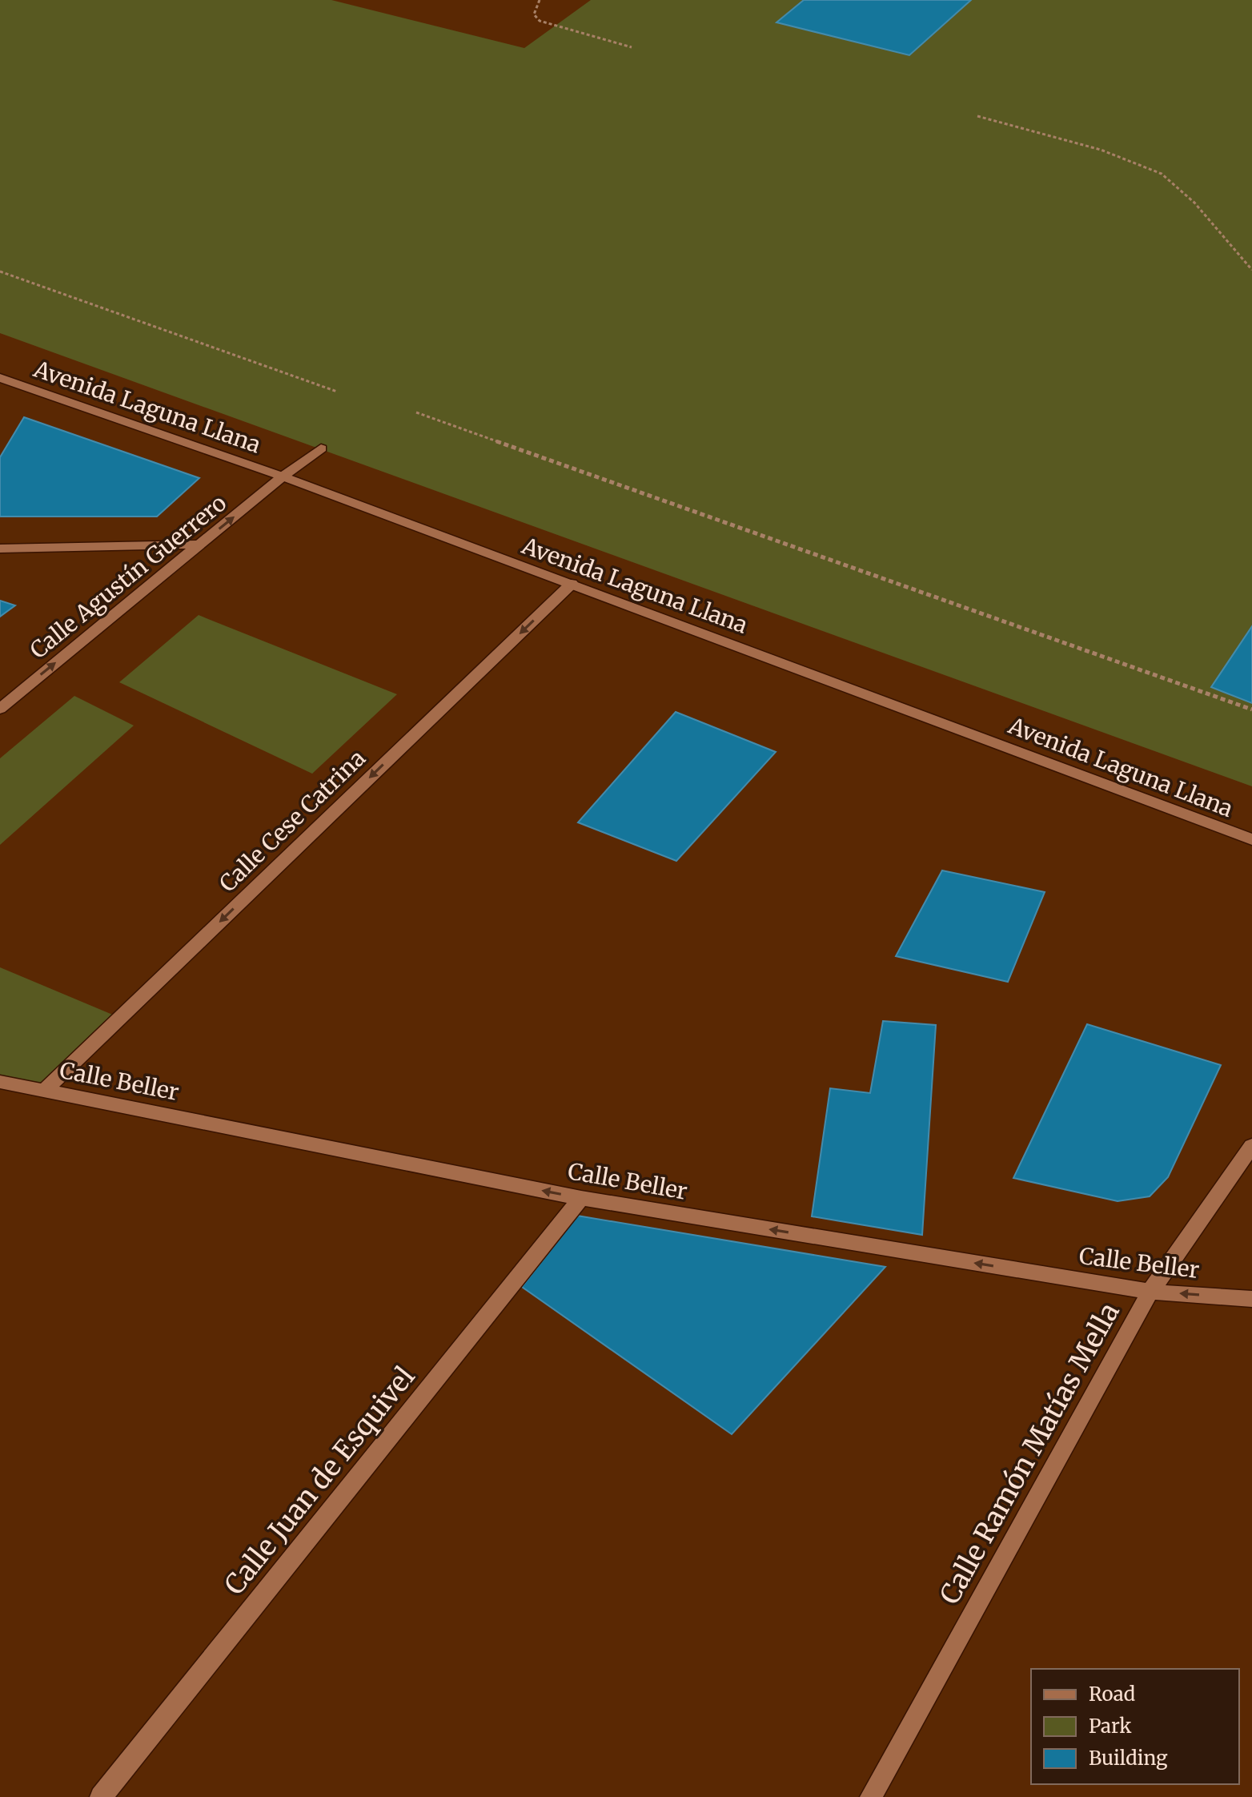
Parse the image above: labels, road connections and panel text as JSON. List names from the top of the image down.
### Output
{
  "streets": {
    "street": [
      "Avenida Laguna Llana",
      "Calle Agustín Guerrero",
      "Calle Cese Catrina",
      "Calle Beller",
      "Calle Ramón Matías Mella",
      "Calle Juan de Esquivel"
    ]
  },
  "crossings": [
    ["Avenida Laguna Llana", "Calle Agustín Guerrero"],
    ["Avenida Laguna Llana", "Calle Cese Catrina"],
    ["Calle Cese Catrina", "Calle Beller"],
    ["Calle Beller", "Calle Ramón Matías Mella"],
    ["Calle Beller", "Calle Juan de Esquivel"]
  ],
  "one_way": ["Calle Agustín Guerrero", "Calle Cese Catrina", "Calle Beller"],
  "legend": ["Road", "Park", "Building"]
}
